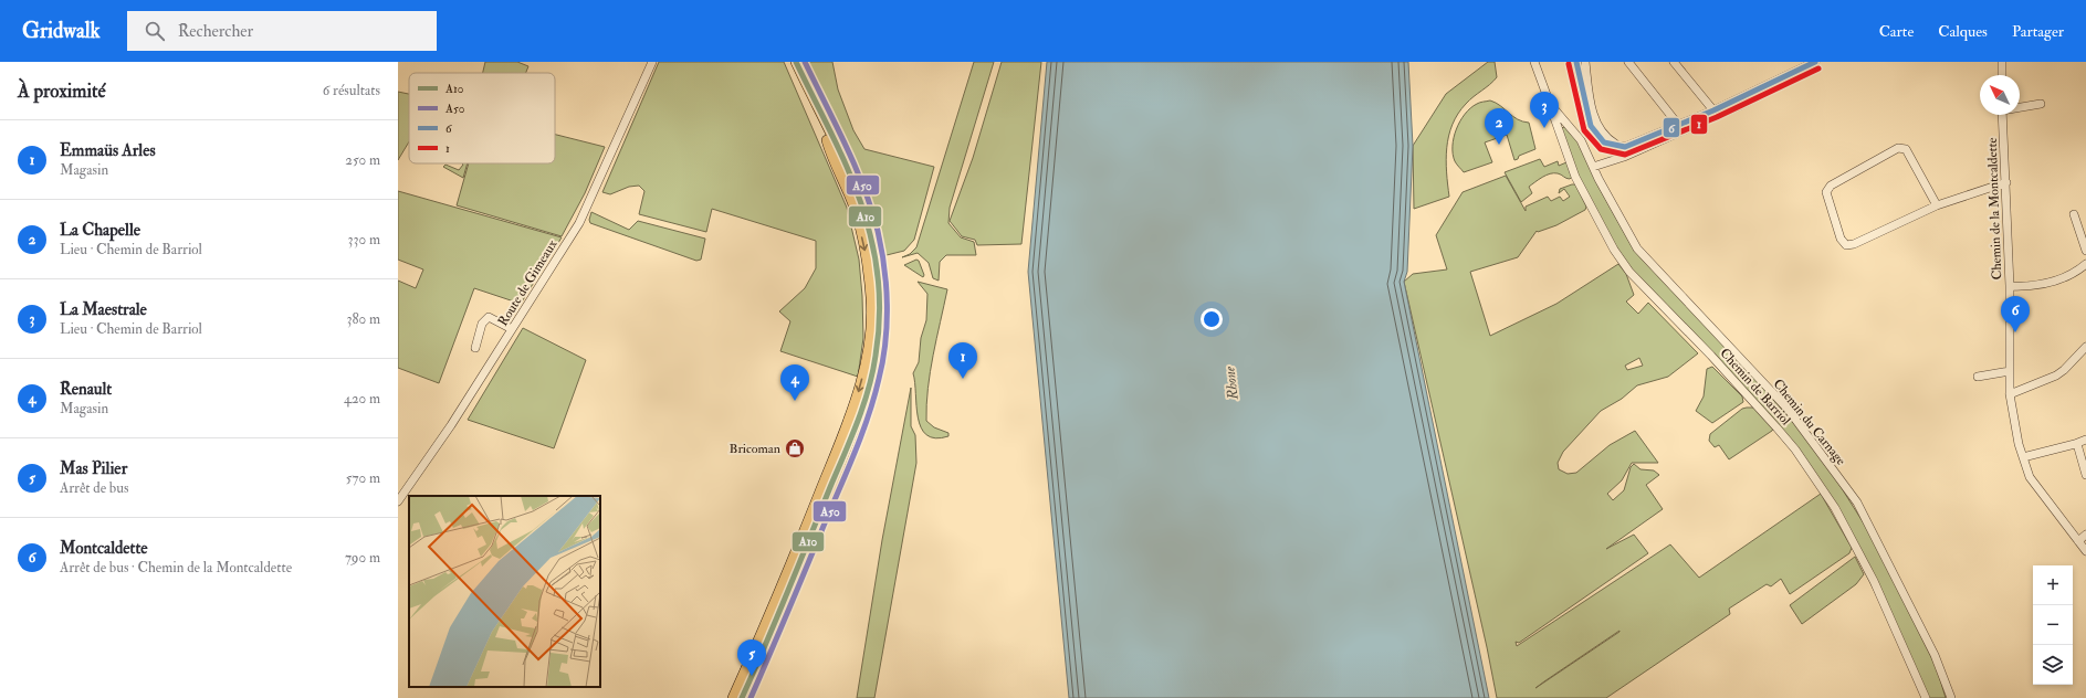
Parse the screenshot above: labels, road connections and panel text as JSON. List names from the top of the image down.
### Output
{
  "streets": {
    "street": [
      "Chemin de la Montcaldette",
      "Route de Gimeaux",
      "Chemin de Barriol",
      "Chemin du Carnage"
    ]
  },
  "crossings": [
    ["Chemin de Barriol", "Chemin du Carnage"]
  ],
  "water": ["Rhone"],
  "places": {
    "shop": ["Bricoman"]
  },
  "lines": [
    "transit line A10",
    "transit line A50",
    "transit line 6",
    "transit line 1"
  ],
  "legend": [
    "A10",
    "A50",
    "6",
    "1"
  ],
  "north": "top left",
  "page": {
    "header": "Gridwalk",
    "search": "Rechercher",
    "nav": ["Carte", "Calques", "Partager"],
    "heading": ["À proximité", "6 résultats"],
    "pins": [
      "3",
      "2",
      "6",
      "1",
      "4",
      "5"
    ],
    "list": [
      {
        "mark": "1",
        "name": "Emmaüs Arles",
        "note": "Magasin",
        "value": "250 m"
      },
      {
        "mark": "2",
        "name": "La Chapelle",
        "note": "Lieu · Chemin de Barriol",
        "value": "330 m"
      },
      {
        "mark": "3",
        "name": "La Maestrale",
        "note": "Lieu · Chemin de Barriol",
        "value": "380 m"
      },
      {
        "mark": "4",
        "name": "Renault",
        "note": "Magasin",
        "value": "420 m"
      },
      {
        "mark": "5",
        "name": "Mas Pilier",
        "note": "Arrêt de bus",
        "value": "570 m"
      },
      {
        "mark": "6",
        "name": "Montcaldette",
        "note": "Arrêt de bus · Chemin de la Montcaldette",
        "value": "790 m"
      }
    ],
    "map_buttons": ["+", "−"]
  }
}
